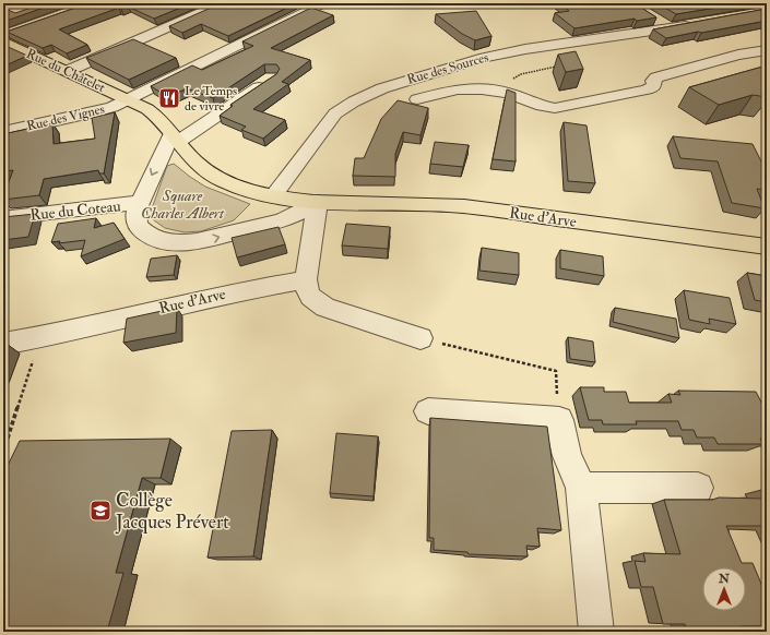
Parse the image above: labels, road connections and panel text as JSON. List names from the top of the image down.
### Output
{
  "streets": {
    "main road": ["Rue du Châtelet", "Rue d'Arve"],
    "street": ["Rue des Sources", "Rue des Vignes", "Rue du Coteau"]
  },
  "crossings": [
    ["Rue des Sources", "Rue d'Arve"],
    ["Rue du Châtelet", "Rue des Vignes"],
    ["Rue du Châtelet", "Rue d'Arve"],
    ["Rue des Vignes", "Rue d'Arve"]
  ],
  "parks": ["Square Charles Albert"],
  "places": {
    "restaurant": ["Le Temps de vivre"],
    "school or university": ["Collège Jacques Prévert"]
  },
  "north": "top"
}
